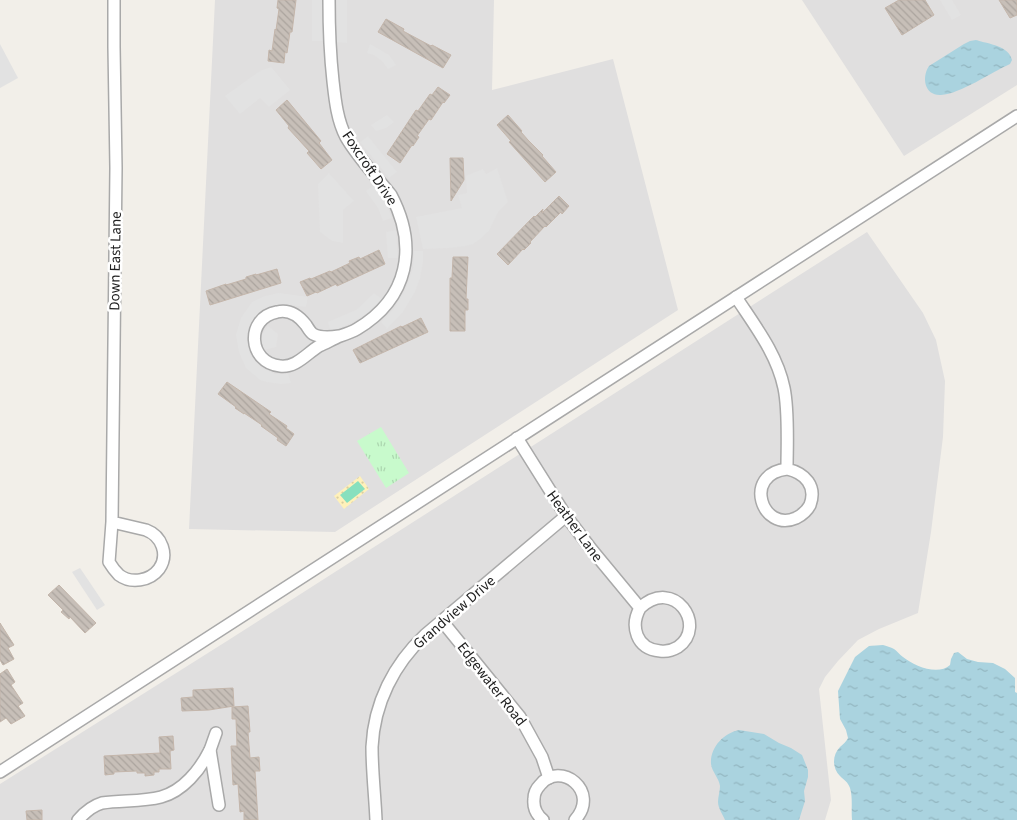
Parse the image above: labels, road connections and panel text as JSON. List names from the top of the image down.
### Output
{
  "streets": {
    "street": [
      "Foxcroft Drive",
      "Down East Lane",
      "Heather Lane",
      "Grandview Drive",
      "Edgewater Road"
    ]
  },
  "crossings": [
    ["Heather Lane", "Grandview Drive"],
    ["Grandview Drive", "Edgewater Road"]
  ]
}
